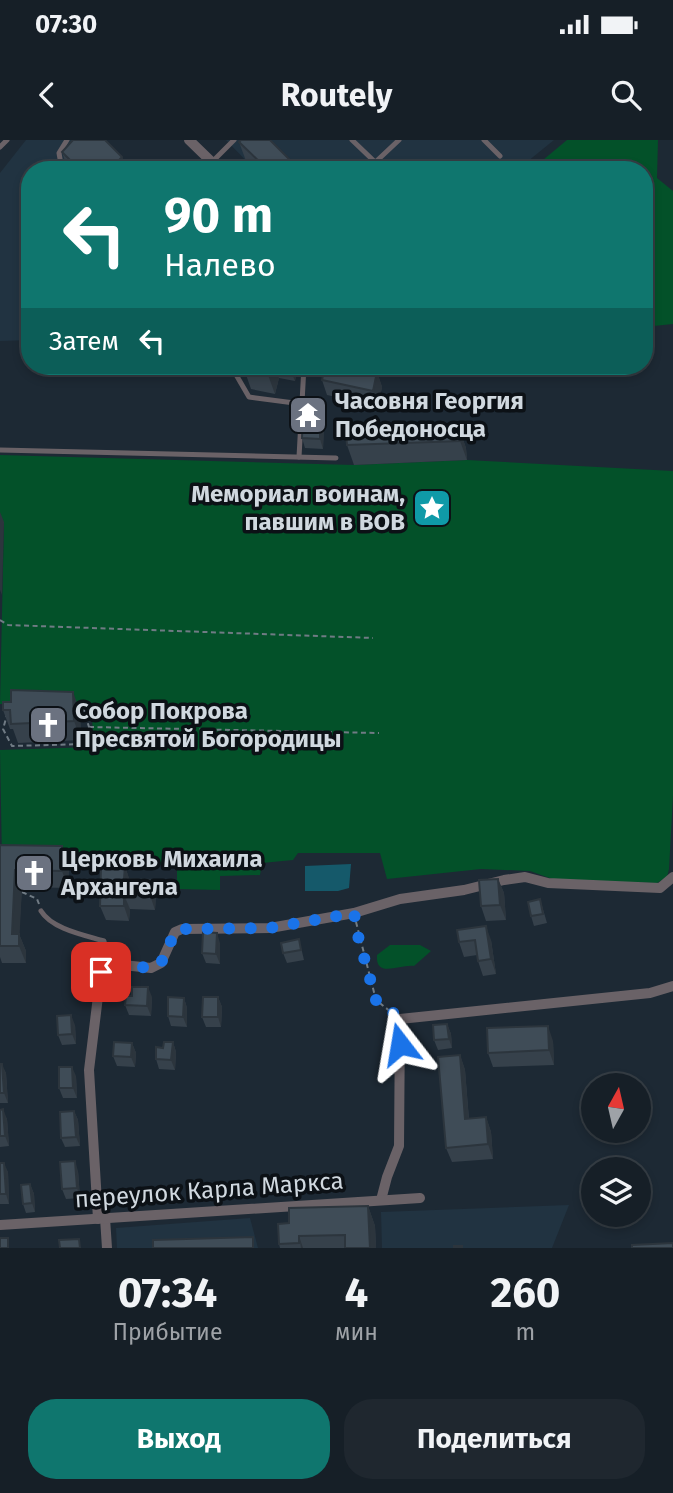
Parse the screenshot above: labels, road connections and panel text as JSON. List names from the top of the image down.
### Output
{
  "streets": {
    "street": ["переулок Карла Маркса"]
  },
  "places": {
    "temple": ["Часовня Георгия Победоносца"],
    "place": ["Мемориал воинам, павшим в ВОВ"],
    "church": ["Собор Покрова Пресвятой Богородицы", "Церковь Михаила Архангела"]
  },
  "north": "top",
  "page": {
    "status": "07:30",
    "header": "Routely",
    "turn": ["90 m", "Налево"],
    "then": "Затем",
    "eta": [
      "07:34",
      "Прибытие",
      "4",
      "мин",
      "260",
      "m"
    ],
    "buttons": ["Выход", "Поделиться"]
  }
}
